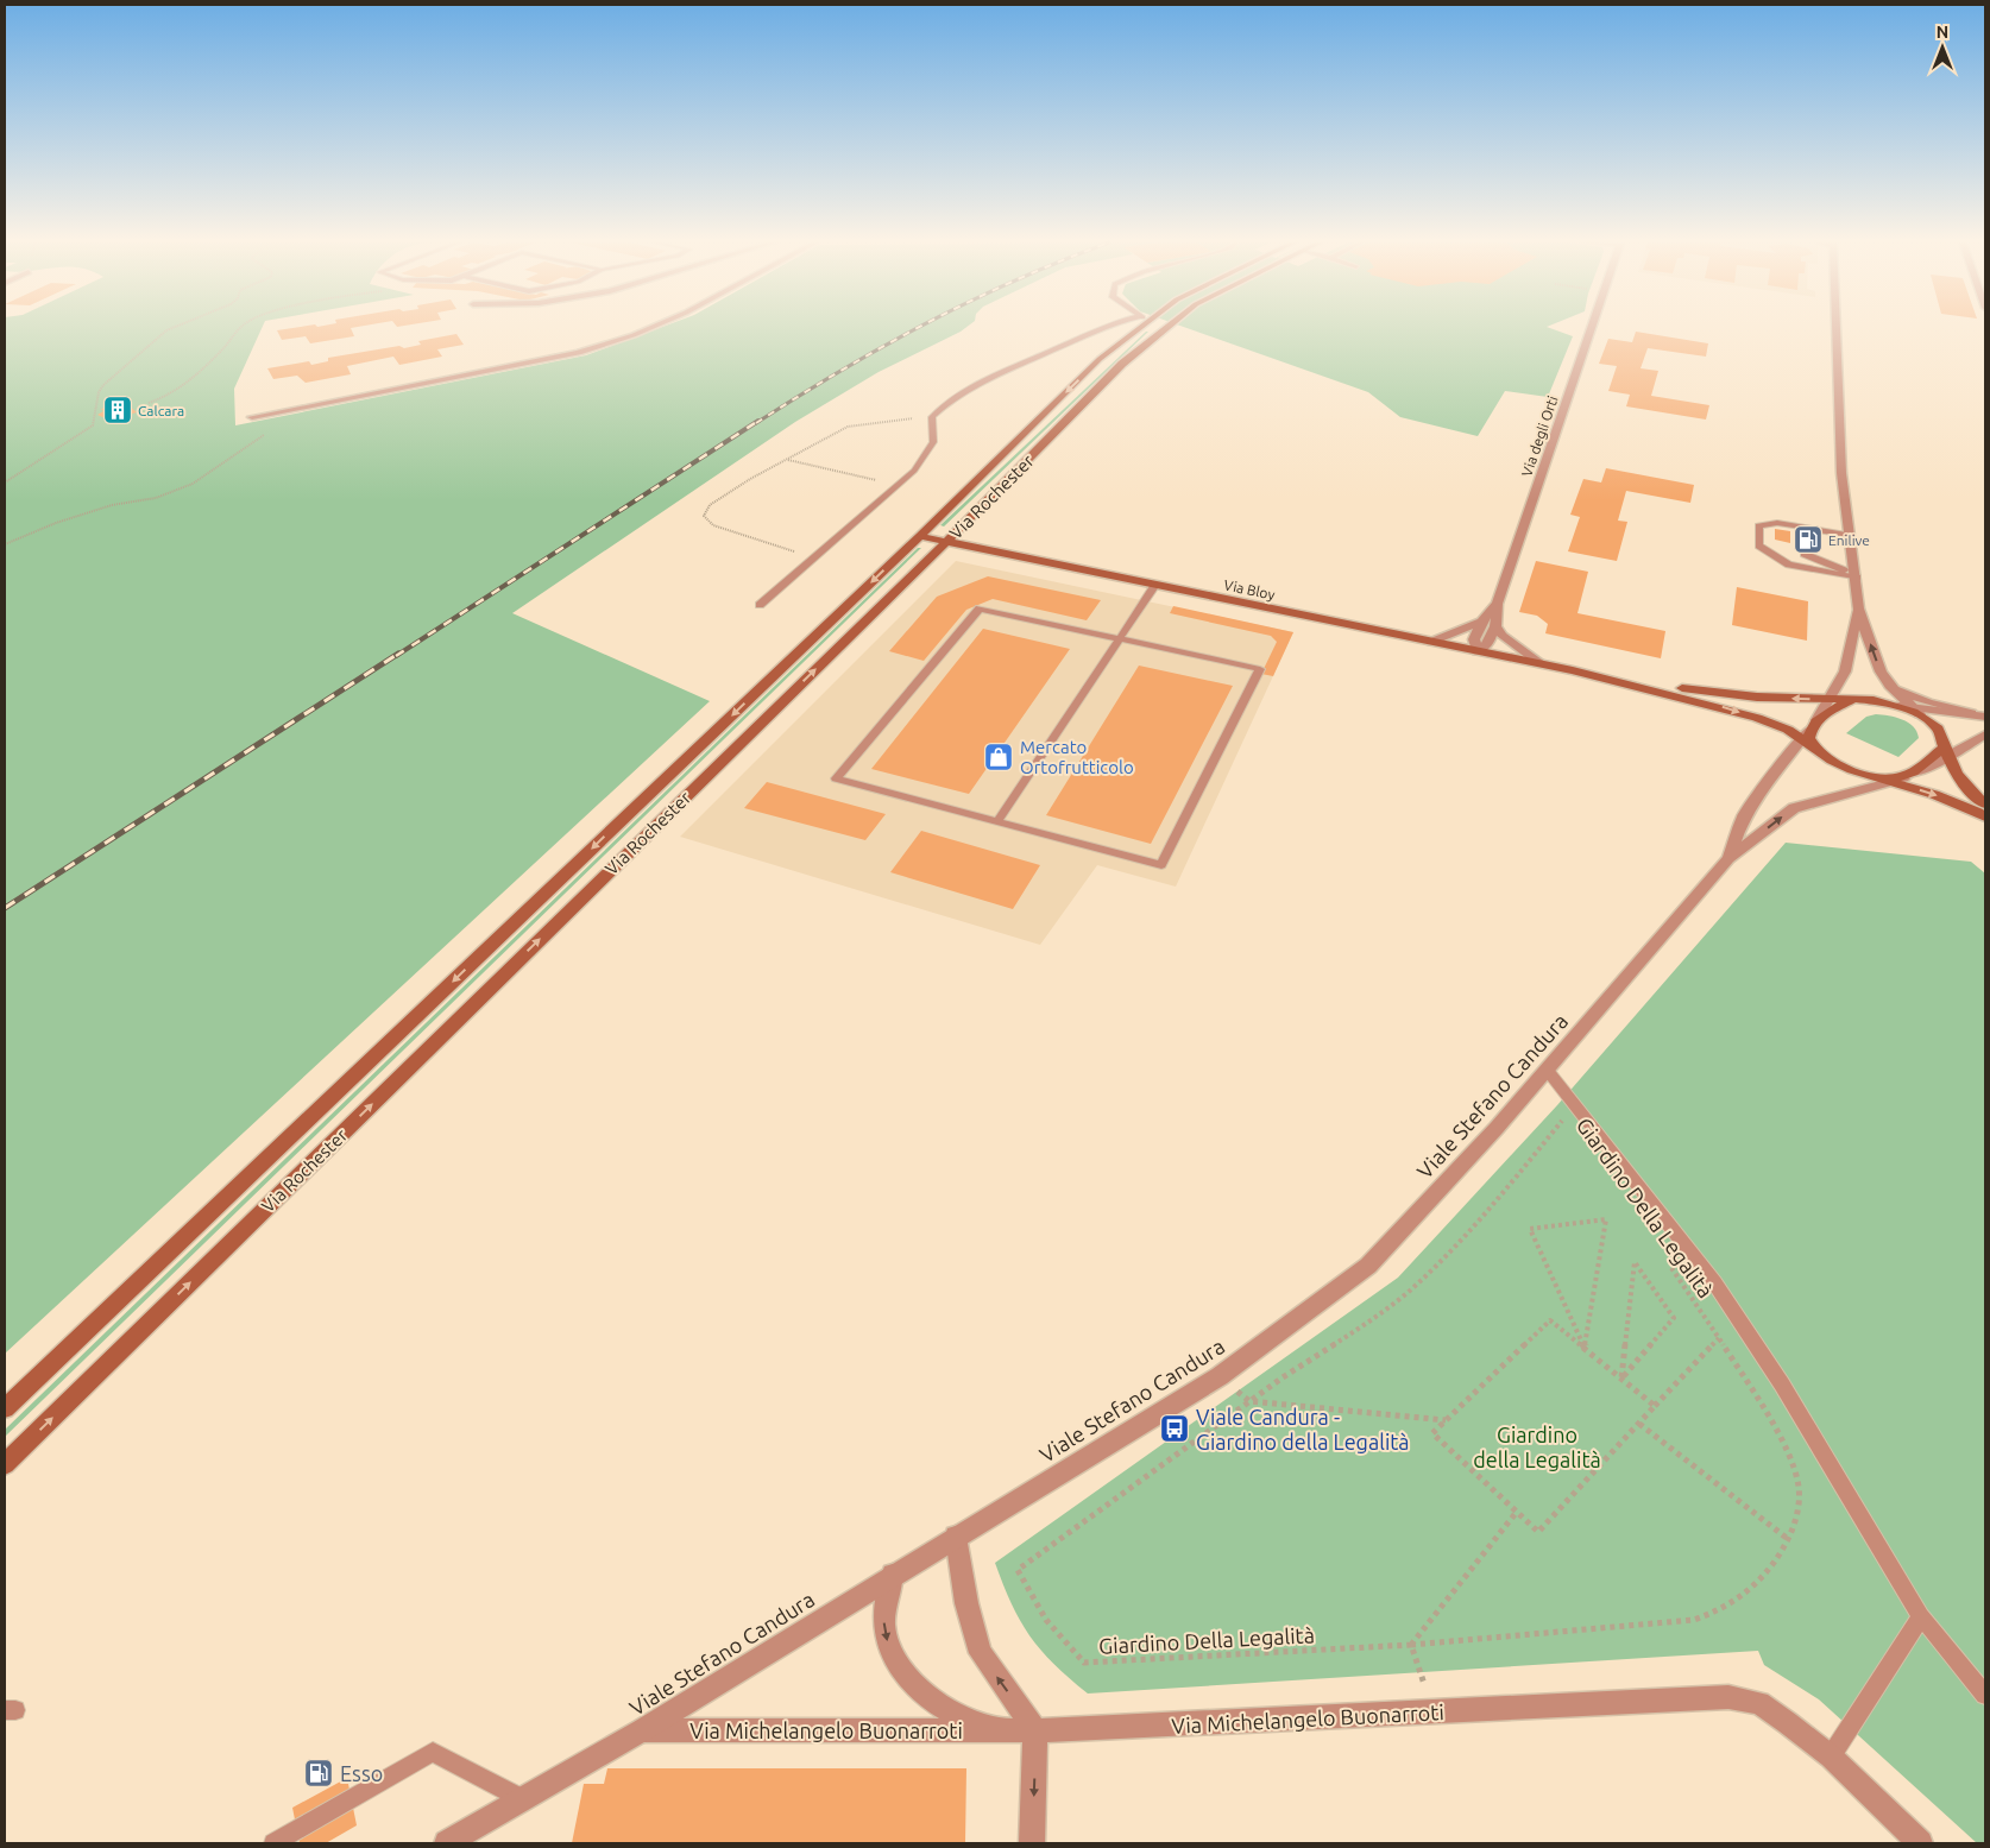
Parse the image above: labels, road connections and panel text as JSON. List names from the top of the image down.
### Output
{
  "streets": {
    "main road": ["Via Rochester", "Via Bloy"],
    "street": ["Via degli Orti", "Viale Stefano Candura", "Via Michelangelo Buonarroti"],
    "path": ["Giardino Della Legalità"]
  },
  "crossings": [
    ["Via Rochester", "Via Bloy"],
    ["Viale Stefano Candura", "Via Michelangelo Buonarroti"]
  ],
  "parks": ["Giardino della Legalità"],
  "places": {
    "building": ["Calcara"],
    "fuel station": ["Enilive", "Esso"],
    "shop": ["Mercato Ortofrutticolo"],
    "bus stop": ["Viale Candura - Giardino della Legalità"]
  },
  "north": "top"
}
